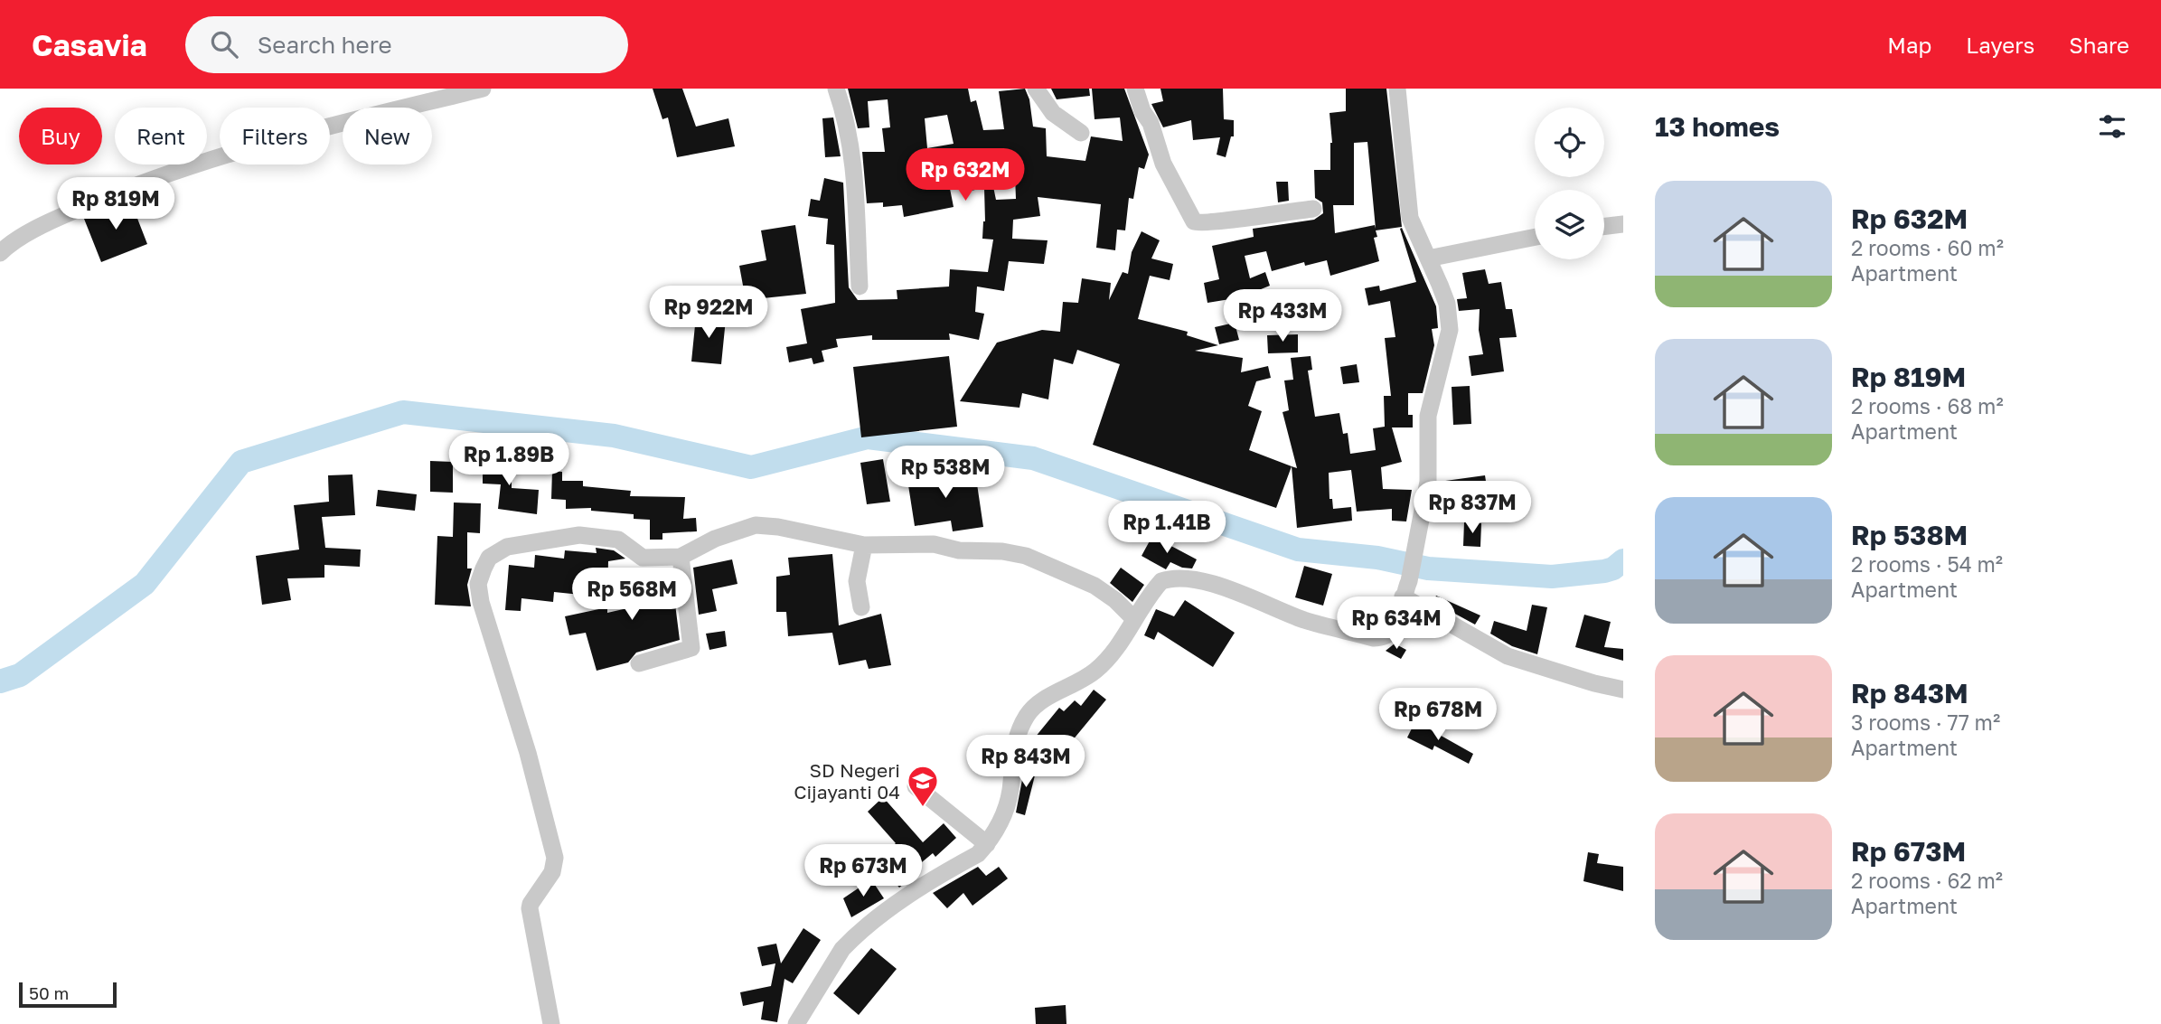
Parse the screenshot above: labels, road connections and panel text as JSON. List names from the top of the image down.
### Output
{
  "places": {
    "school or university": ["SD Negeri Cijayanti 04"]
  },
  "scale_bar": "50 m",
  "page": {
    "header": "Casavia",
    "search": "Search here",
    "nav": ["Map", "Layers", "Share"],
    "heading": "13 homes",
    "chip": [
      "Buy",
      "Rent",
      "Filters",
      "New"
    ],
    "price": [
      "Rp 632M",
      "Rp 819M",
      "Rp 922M",
      "Rp 433M",
      "Rp 1.89B",
      "Rp 538M",
      "Rp 837M",
      "Rp 1.41B",
      "Rp 568M",
      "Rp 634M",
      "Rp 678M",
      "Rp 843M",
      "Rp 673M"
    ],
    "list": [
      {
        "name": "Rp 632M",
        "note": "2 rooms · 60 m² · Apartment"
      },
      {
        "name": "Rp 819M",
        "note": "2 rooms · 68 m² · Apartment"
      },
      {
        "name": "Rp 538M",
        "note": "2 rooms · 54 m² · Apartment"
      },
      {
        "name": "Rp 843M",
        "note": "3 rooms · 77 m² · Apartment"
      },
      {
        "name": "Rp 673M",
        "note": "2 rooms · 62 m² · Apartment"
      }
    ],
    "scale": "50 m"
  }
}
